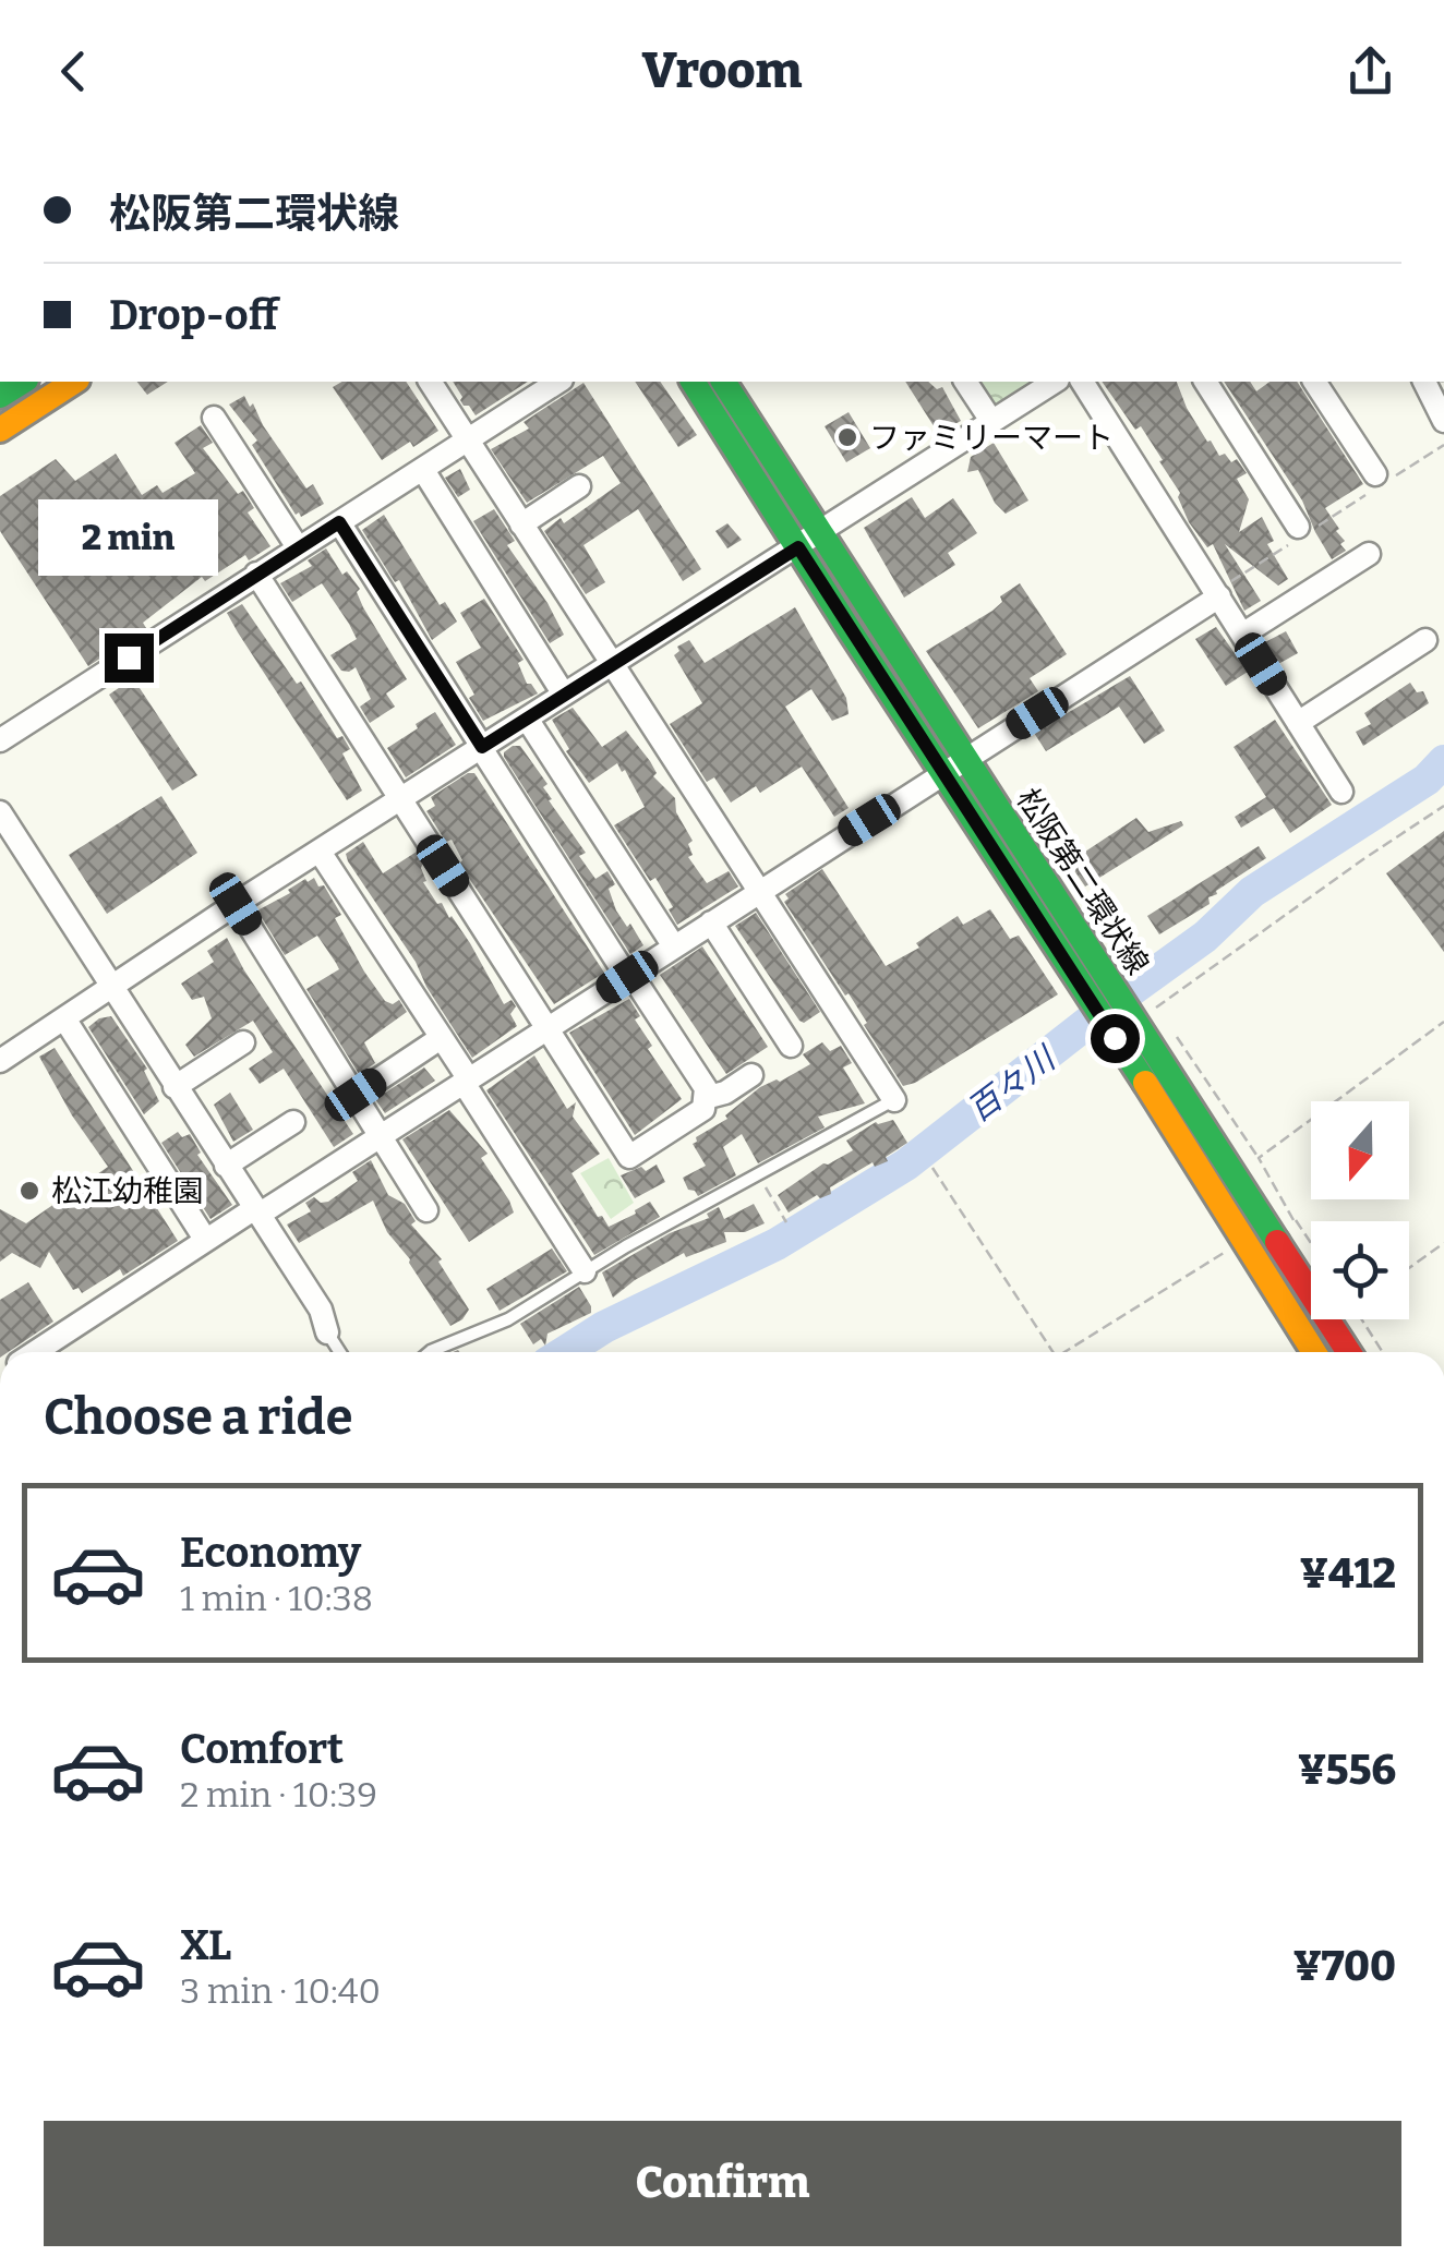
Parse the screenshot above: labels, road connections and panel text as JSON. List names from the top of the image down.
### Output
{
  "streets": {
    "main road": ["松阪第二環状線"]
  },
  "water": ["百々川"],
  "places": ["ファミリーマート", "松江幼稚園"],
  "north": "bottom",
  "page": {
    "header": "Vroom",
    "banner": ["松阪第二環状線", "Drop-off"],
    "bubble": "2 min",
    "heading": "Choose a ride",
    "list": [
      {
        "name": "Economy",
        "note": "1 min · 10:38",
        "value": "¥412"
      },
      {
        "name": "Comfort",
        "note": "2 min · 10:39",
        "value": "¥556"
      },
      {
        "name": "XL",
        "note": "3 min · 10:40",
        "value": "¥700"
      }
    ],
    "buttons": "Confirm"
  }
}
